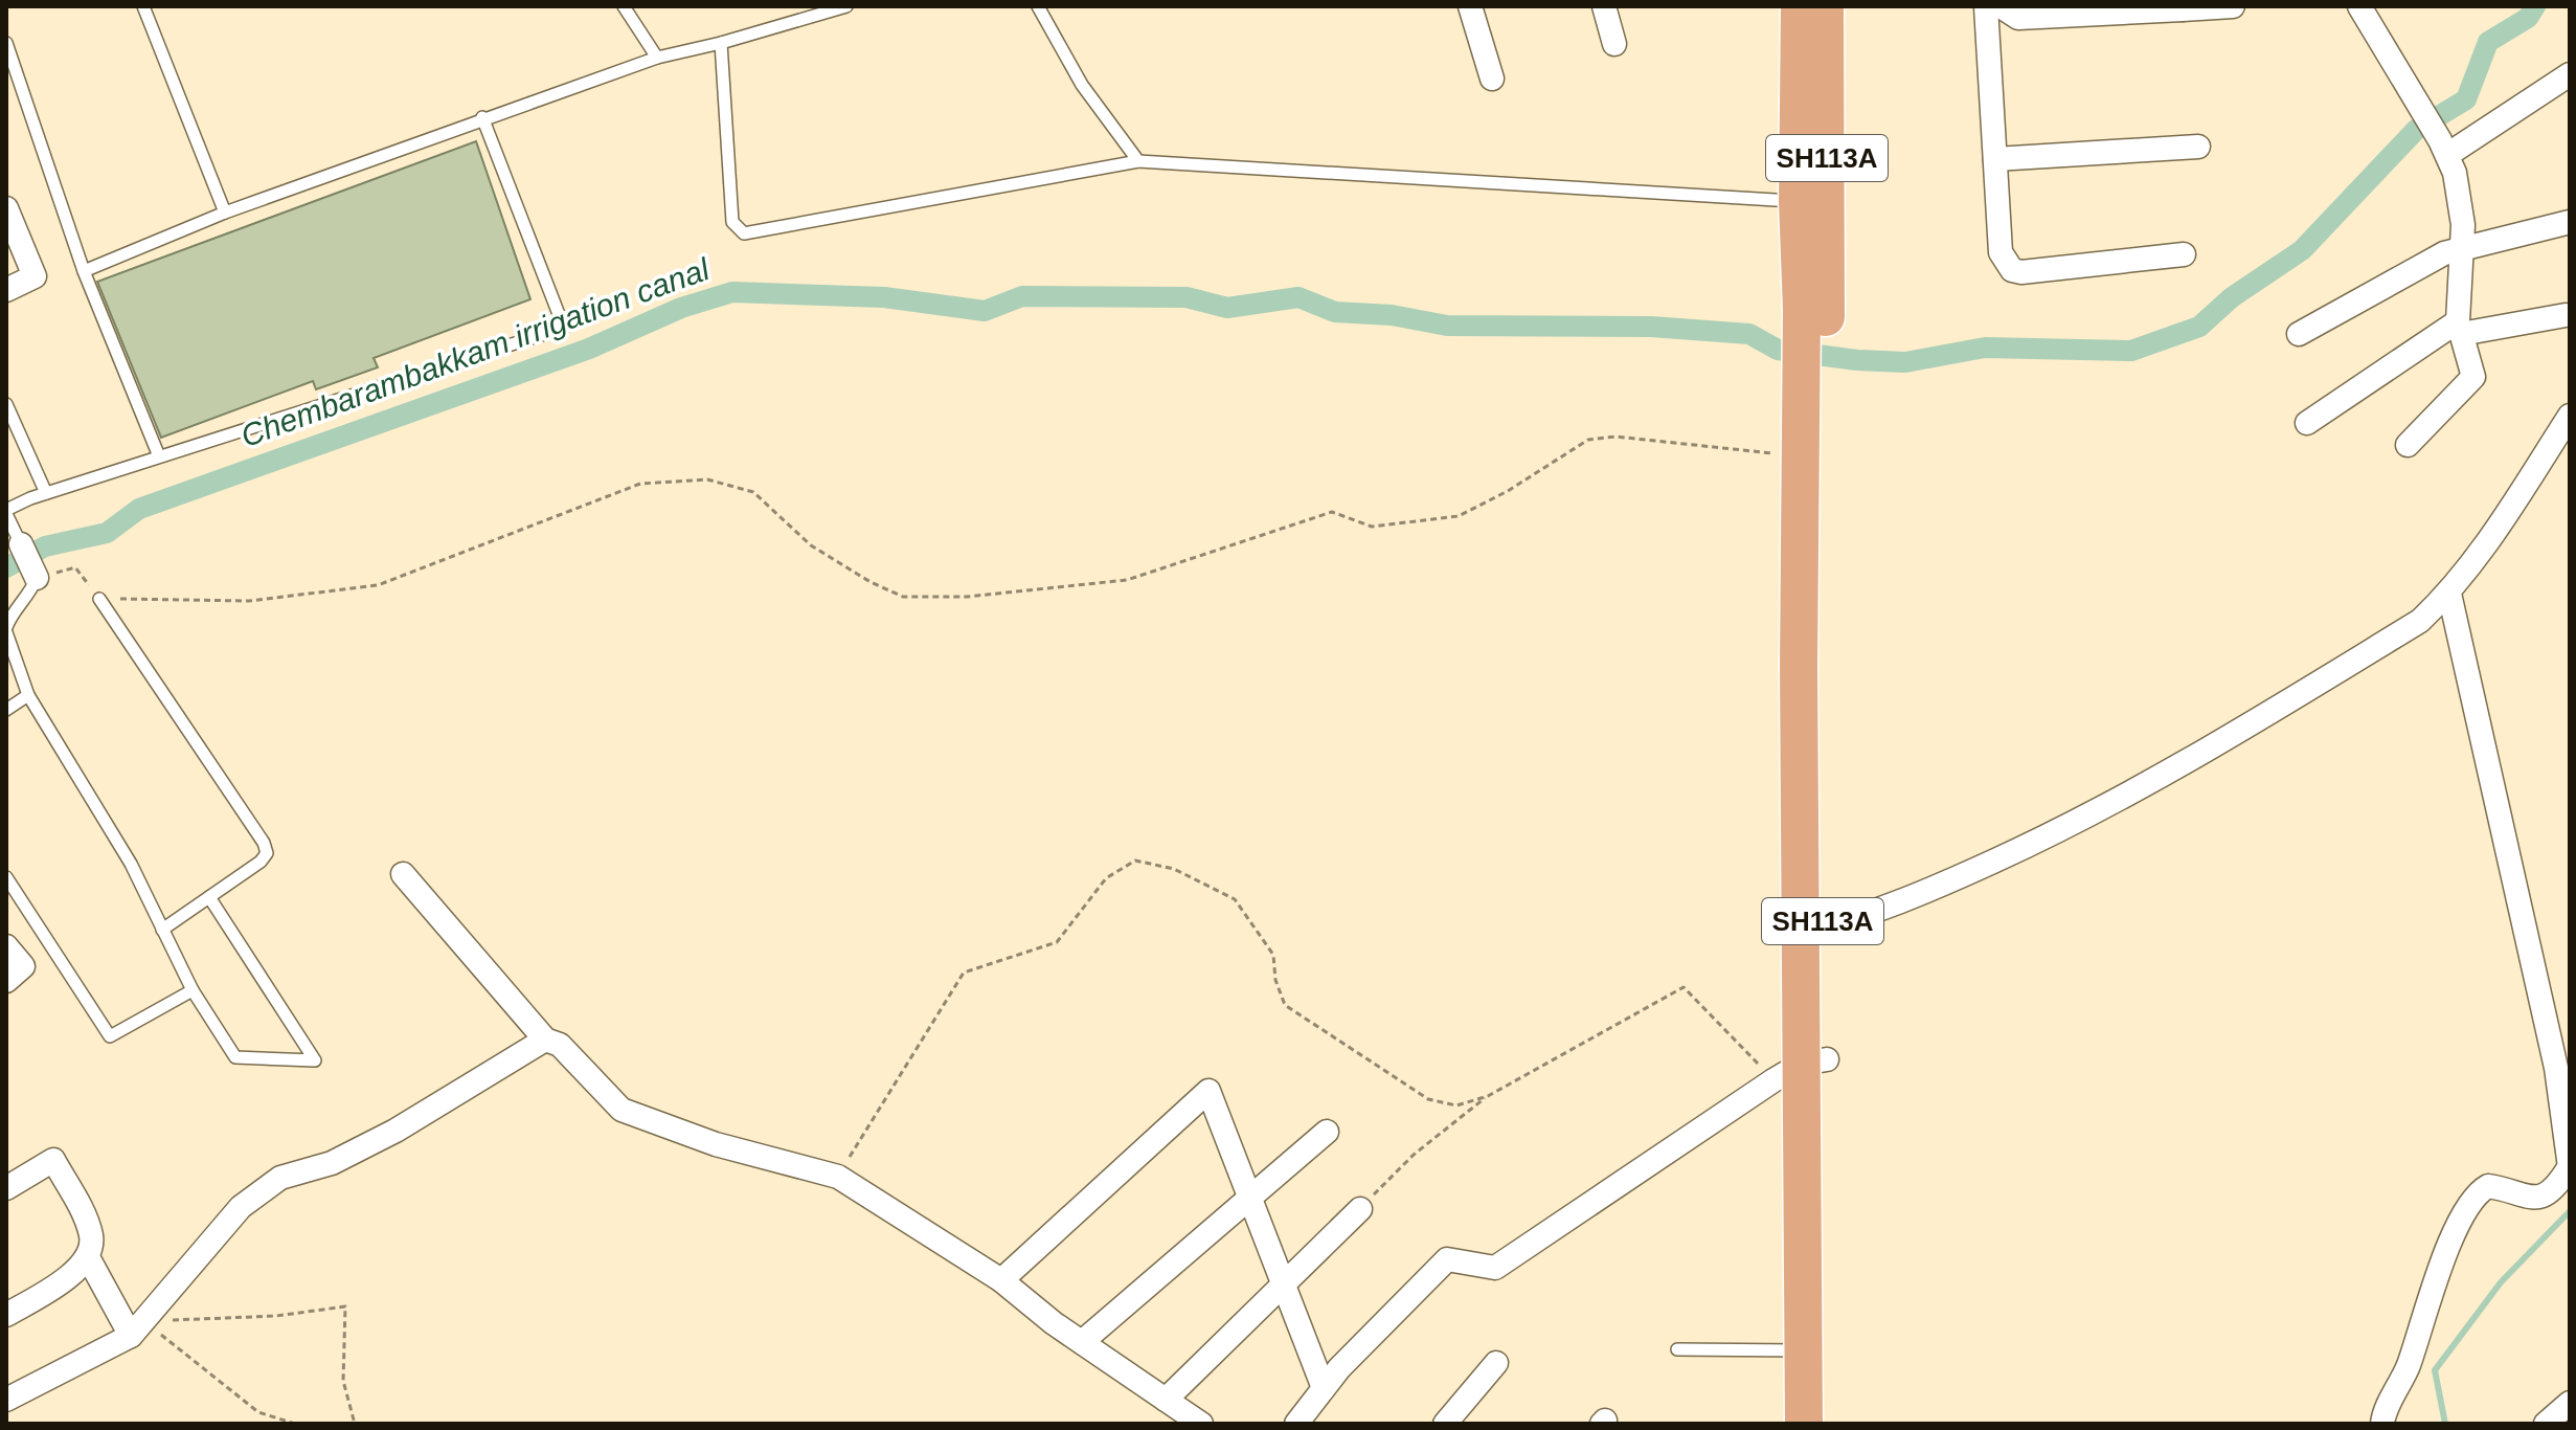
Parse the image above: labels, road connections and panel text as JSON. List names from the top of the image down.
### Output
{
  "streets": {
    "main road": ["SH113A"]
  },
  "water": ["Chembarambakkam irrigation canal"]
}
